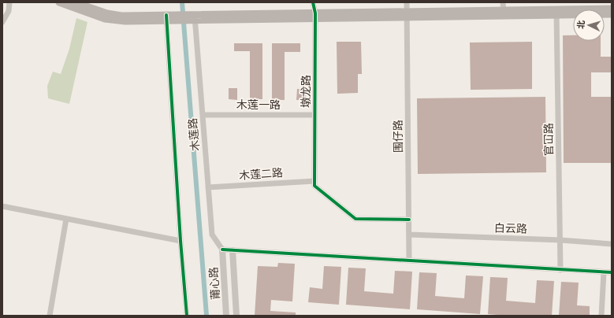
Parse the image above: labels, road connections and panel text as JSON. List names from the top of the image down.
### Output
{
  "streets": {
    "street": [
      "墩龙路",
      "木莲一路",
      "木莲路",
      "围仔路",
      "官冚路",
      "木莲二路",
      "白云路",
      "莆心路"
    ]
  },
  "crossings": [
    ["墩龙路", "木莲一路"],
    ["墩龙路", "木莲二路"],
    ["木莲一路", "木莲路"],
    ["木莲路", "木莲二路"],
    ["木莲路", "莆心路"],
    ["围仔路", "白云路"],
    ["官冚路", "白云路"]
  ],
  "north": "left"
}
